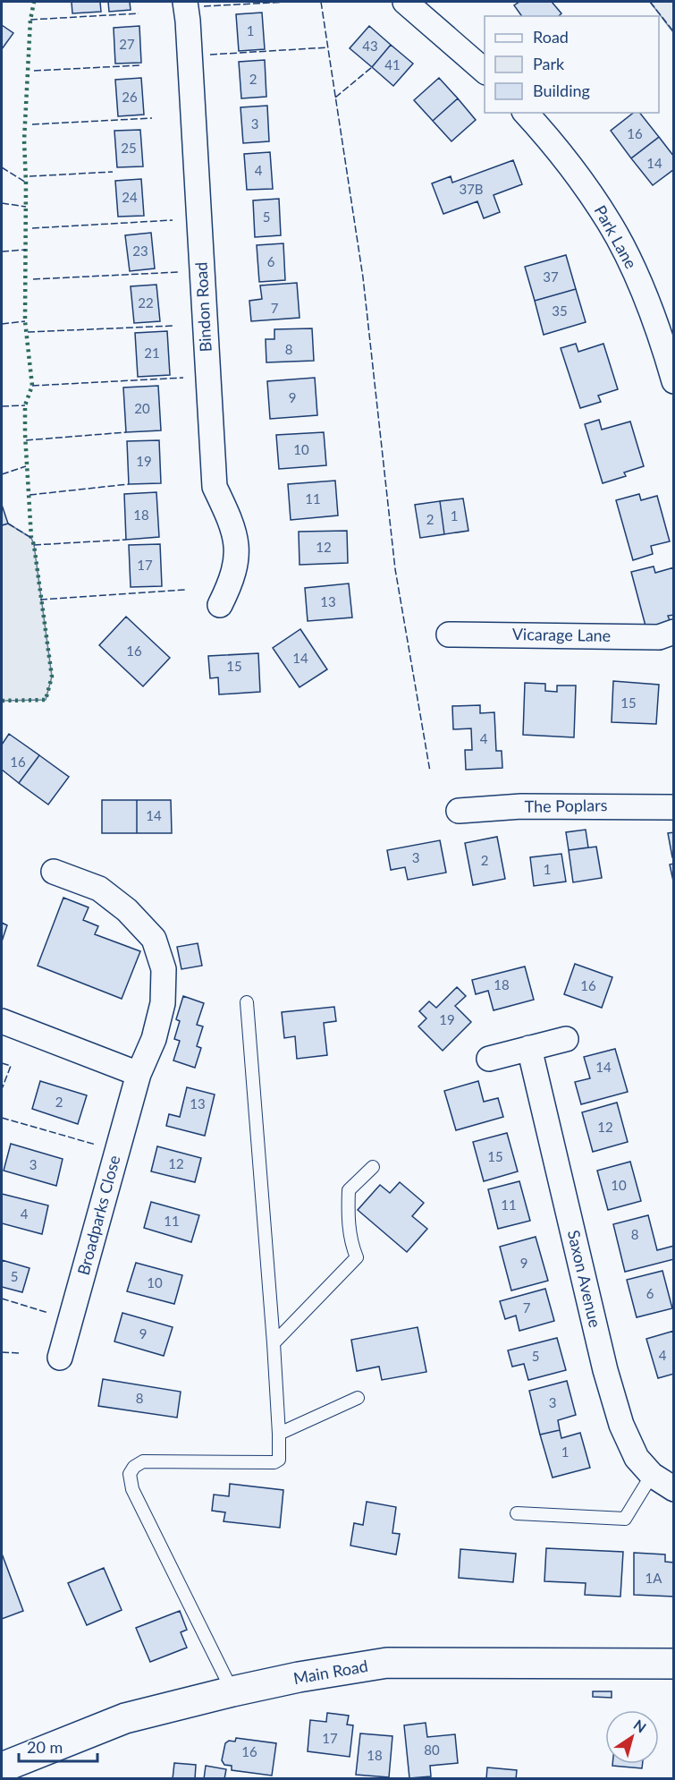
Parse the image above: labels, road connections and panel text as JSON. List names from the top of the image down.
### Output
{
  "streets": {
    "main road": ["Main Road"],
    "street": [
      "Park Lane",
      "Bindon Road",
      "Vicarage Lane",
      "The Poplars",
      "Broadparks Close",
      "Saxon Avenue"
    ]
  },
  "house_numbers": [
    "1",
    "27",
    "43",
    "41",
    "2",
    "26",
    "3",
    "16",
    "25",
    "14",
    "4",
    "37B",
    "24",
    "5",
    "23",
    "6",
    "37",
    "22",
    "7",
    "35",
    "8",
    "21",
    "9",
    "20",
    "10",
    "19",
    "11",
    "18",
    "1",
    "2",
    "12",
    "17",
    "13",
    "16",
    "14",
    "15",
    "15",
    "4",
    "16",
    "14",
    "3",
    "2",
    "1",
    "18",
    "16",
    "19",
    "14",
    "2",
    "13",
    "12",
    "15",
    "12",
    "3",
    "10",
    "11",
    "4",
    "11",
    "8",
    "9",
    "5",
    "10",
    "6",
    "7",
    "9",
    "4",
    "5",
    "8",
    "3",
    "1",
    "1A",
    "17",
    "80",
    "16",
    "18"
  ],
  "legend": ["Road", "Park", "Building"],
  "scale_bar": "20 m",
  "north": "top right"
}
